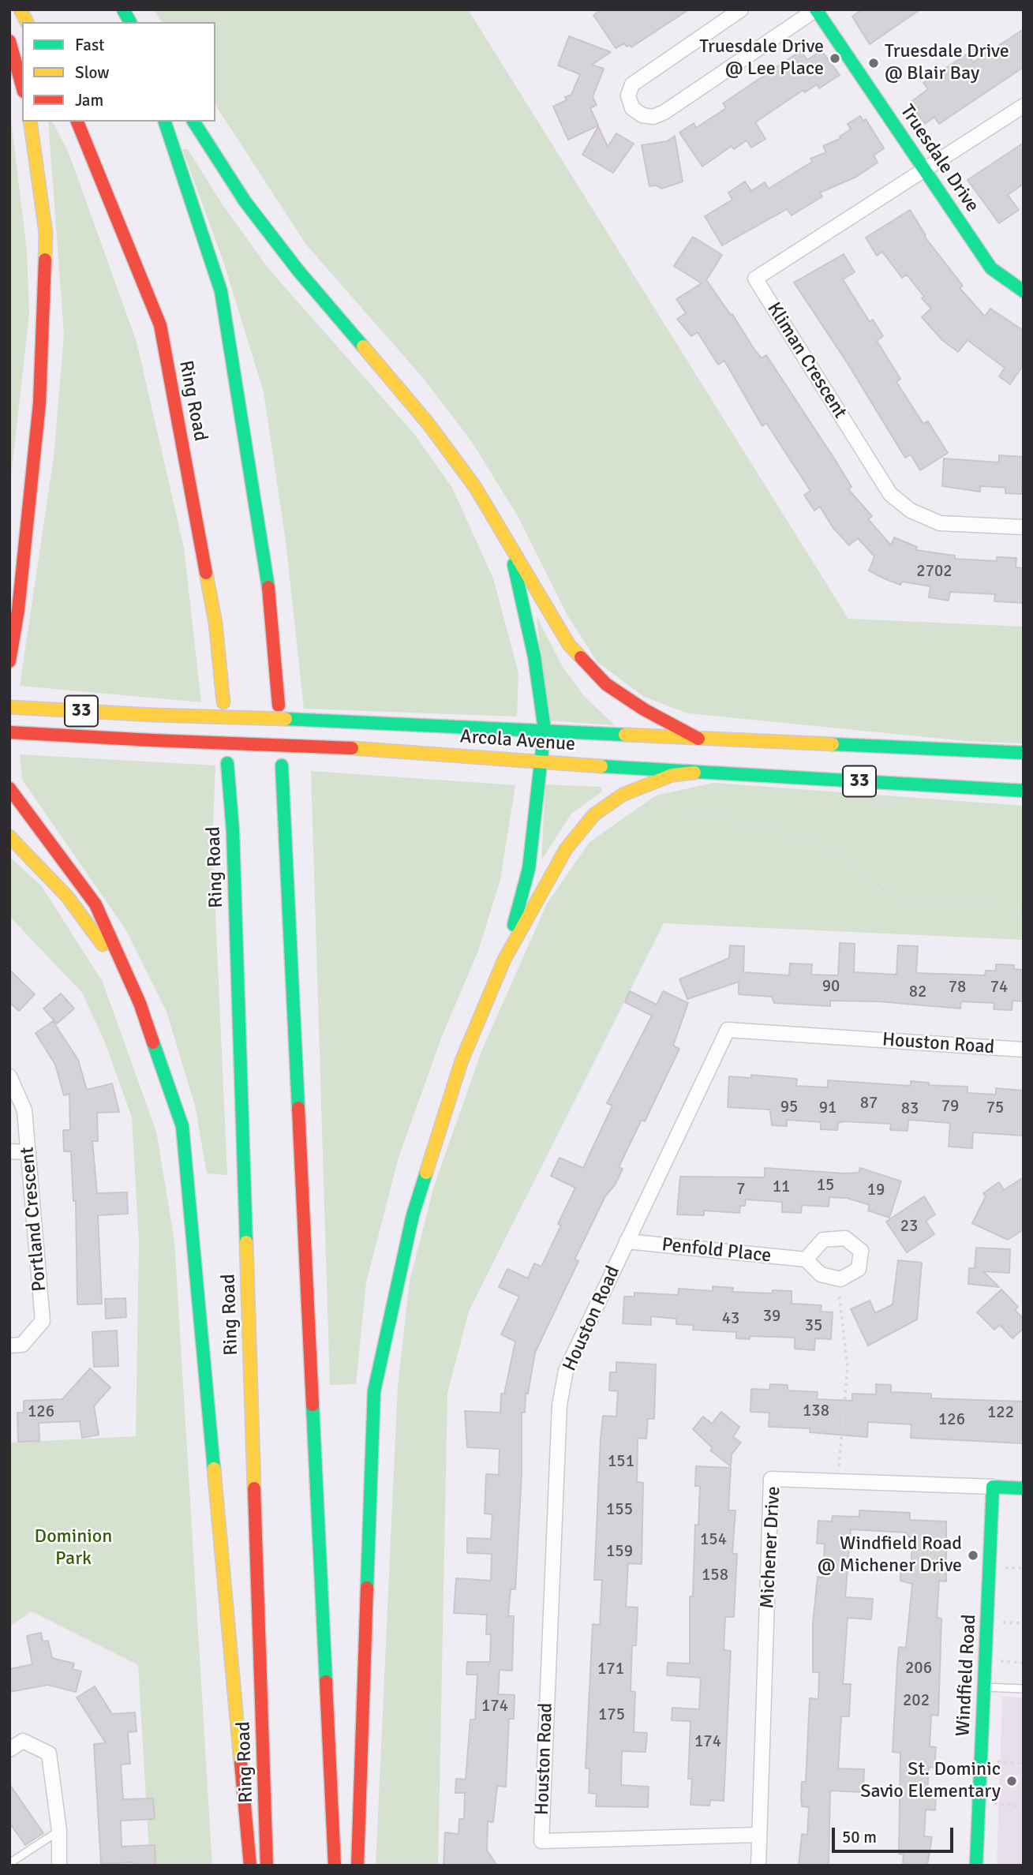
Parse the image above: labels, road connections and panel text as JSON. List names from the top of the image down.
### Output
{
  "streets": {
    "main road": [
      "Truesdale Drive",
      "Ring Road",
      "33",
      "Arcola Avenue",
      "Michener Drive",
      "Windfield Road"
    ],
    "street": [
      "Kliman Crescent",
      "Houston Road",
      "Portland Crescent",
      "Penfold Place"
    ]
  },
  "crossings": [
    ["Truesdale Drive", "Kliman Crescent"],
    ["Houston Road", "Penfold Place"],
    ["Houston Road", "Michener Drive"],
    ["Michener Drive", "Windfield Road"]
  ],
  "parks": ["Dominion Park"],
  "places": [
    "Truesdale Drive @ Lee Place",
    "Truesdale Drive @ Blair Bay",
    "Windfield Road @ Michener Drive",
    "St. Dominic Savio Elementary"
  ],
  "house_numbers": [
    "2702",
    "90",
    "78",
    "74",
    "82",
    "87",
    "79",
    "95",
    "91",
    "75",
    "83",
    "15",
    "11",
    "7",
    "19",
    "23",
    "39",
    "43",
    "35",
    "138",
    "126",
    "122",
    "126",
    "151",
    "155",
    "154",
    "159",
    "158",
    "206",
    "171",
    "202",
    "174",
    "175",
    "174"
  ],
  "legend": ["Fast", "Slow", "Jam"],
  "scale_bar": "50 m"
}
